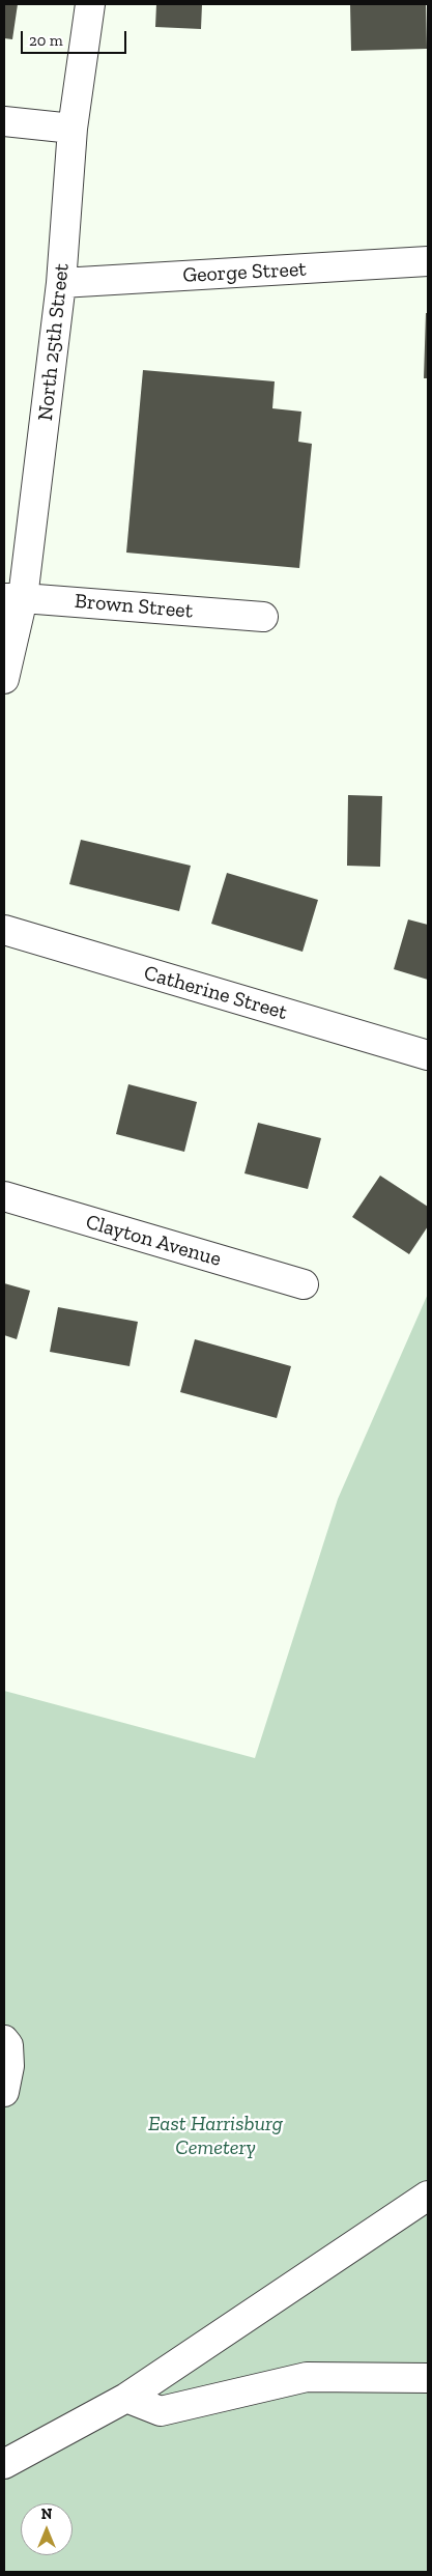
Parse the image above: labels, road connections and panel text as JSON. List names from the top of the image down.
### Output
{
  "streets": {
    "street": [
      "George Street",
      "North 25th Street",
      "Brown Street",
      "Catherine Street",
      "Clayton Avenue"
    ]
  },
  "crossings": [
    ["George Street", "North 25th Street"],
    ["North 25th Street", "Brown Street"]
  ],
  "parks": ["East Harrisburg Cemetery"],
  "scale_bar": "20 m",
  "north": "top"
}
